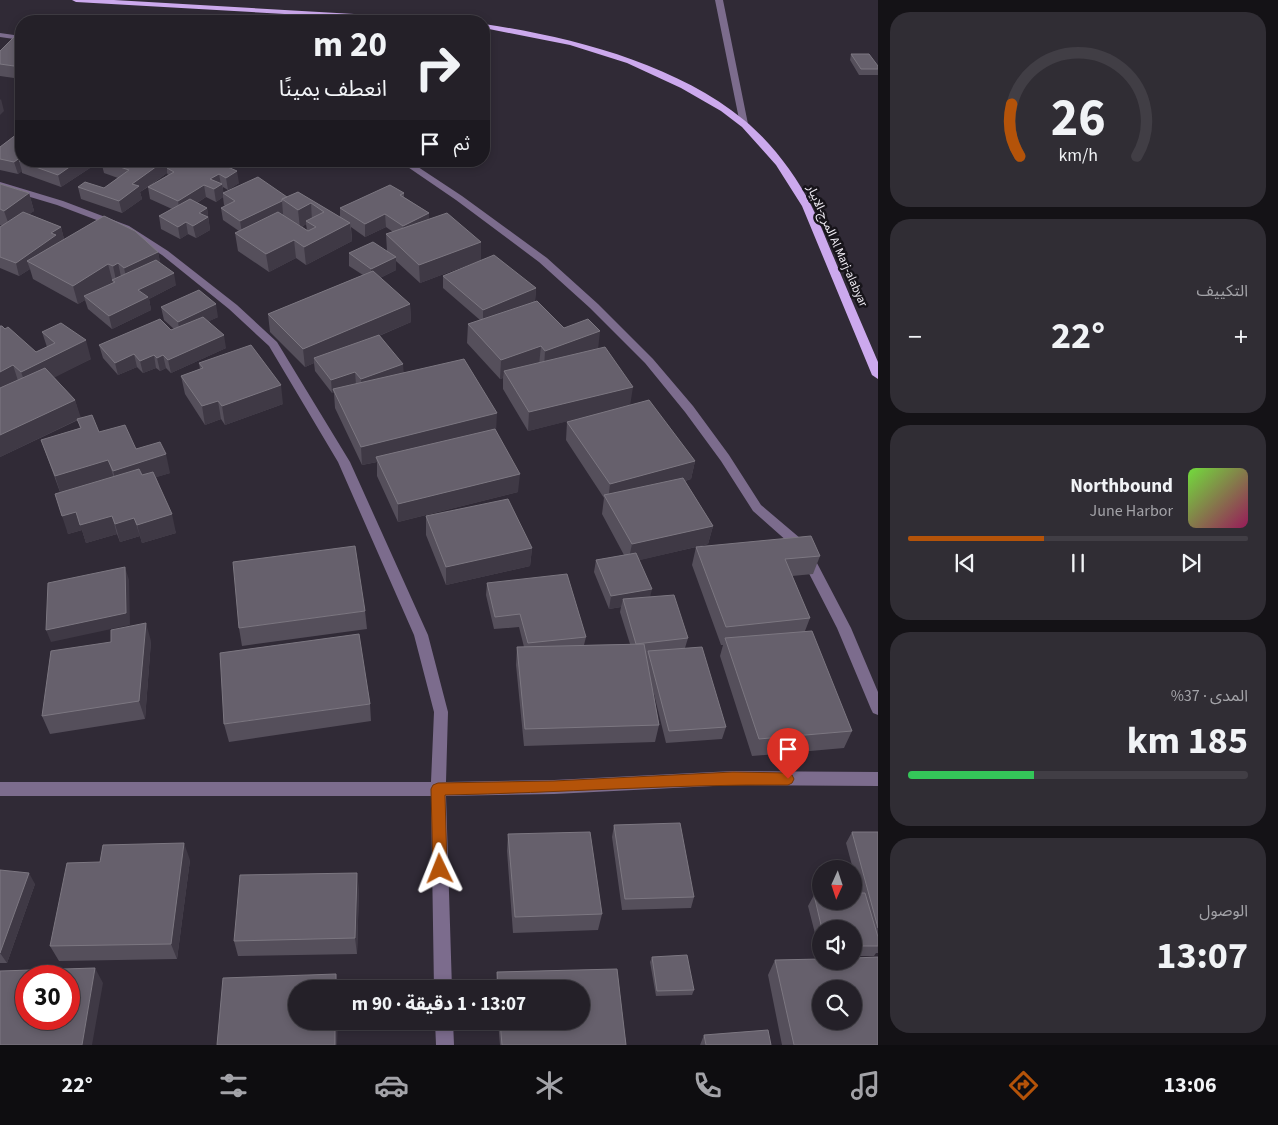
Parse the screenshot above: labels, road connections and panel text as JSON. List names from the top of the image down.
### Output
{
  "streets": {
    "main road": ["المرج-الابيار Al Marj-alabyar"]
  },
  "north": "bottom",
  "page": {
    "turn": ["20 m", "انعطف يمينًا"],
    "then": "ثم",
    "tile": [
      "التكييف",
      ["المدى · 37%", "185 km"],
      ["الوصول", "13:07"]
    ],
    "heat": ["−", "22°", "+"],
    "song": ["Northbound", "June Harbor"],
    "limit": "30",
    "trip": "13:07 · 1 دقيقة · 90 m",
    "tabs": ["13:06", "22°"],
    "gauge": ["26", "km/h"]
  }
}
